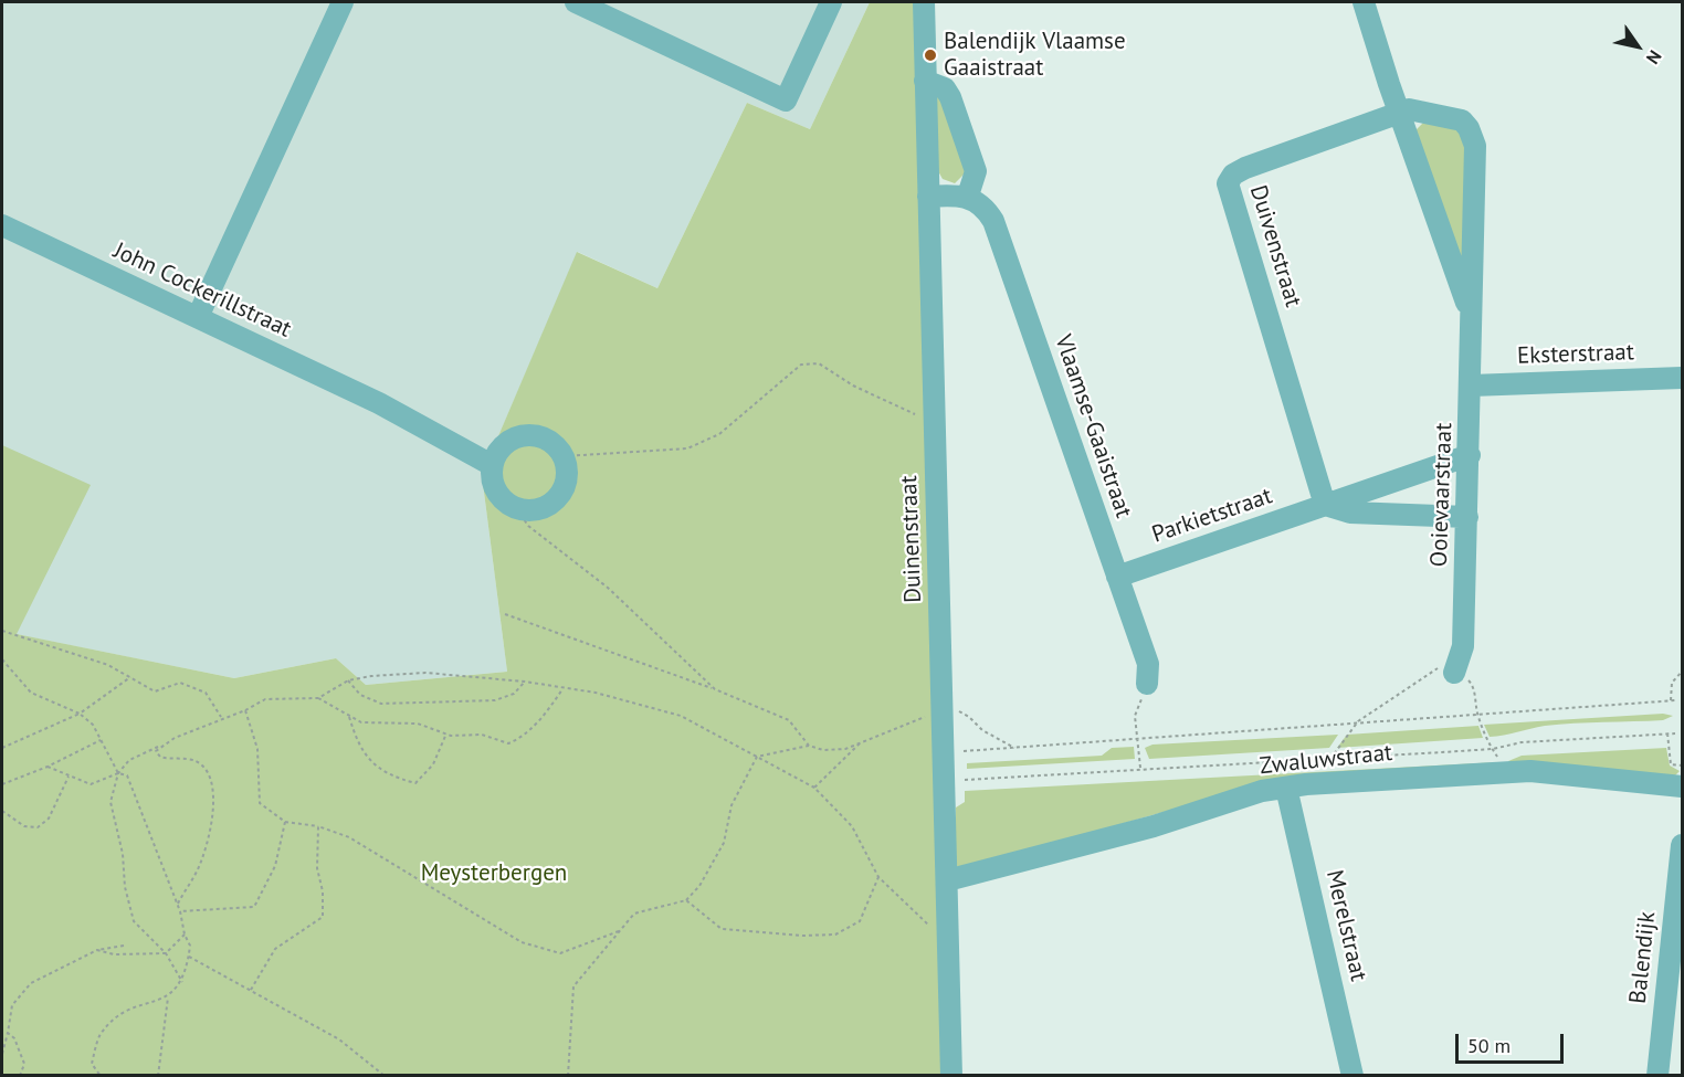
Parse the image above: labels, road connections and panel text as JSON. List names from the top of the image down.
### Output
{
  "streets": {
    "street": [
      "Duivenstraat",
      "John Cockerillstraat",
      "Eksterstraat",
      "Vlaamse-Gaaistraat",
      "Ooievaarstraat",
      "Parkietstraat",
      "Duinenstraat",
      "Zwaluwstraat",
      "Merelstraat",
      "Balendijk"
    ]
  },
  "crossings": [
    ["Duivenstraat", "Ooievaarstraat"],
    ["Duivenstraat", "Parkietstraat"],
    ["Eksterstraat", "Ooievaarstraat"],
    ["Vlaamse-Gaaistraat", "Parkietstraat"],
    ["Ooievaarstraat", "Parkietstraat"],
    ["Duinenstraat", "Zwaluwstraat"],
    ["Zwaluwstraat", "Merelstraat"]
  ],
  "parks": ["Meysterbergen"],
  "places": ["Balendijk Vlaamse Gaaistraat"],
  "scale_bar": "50 m",
  "north": "bottom right"
}
